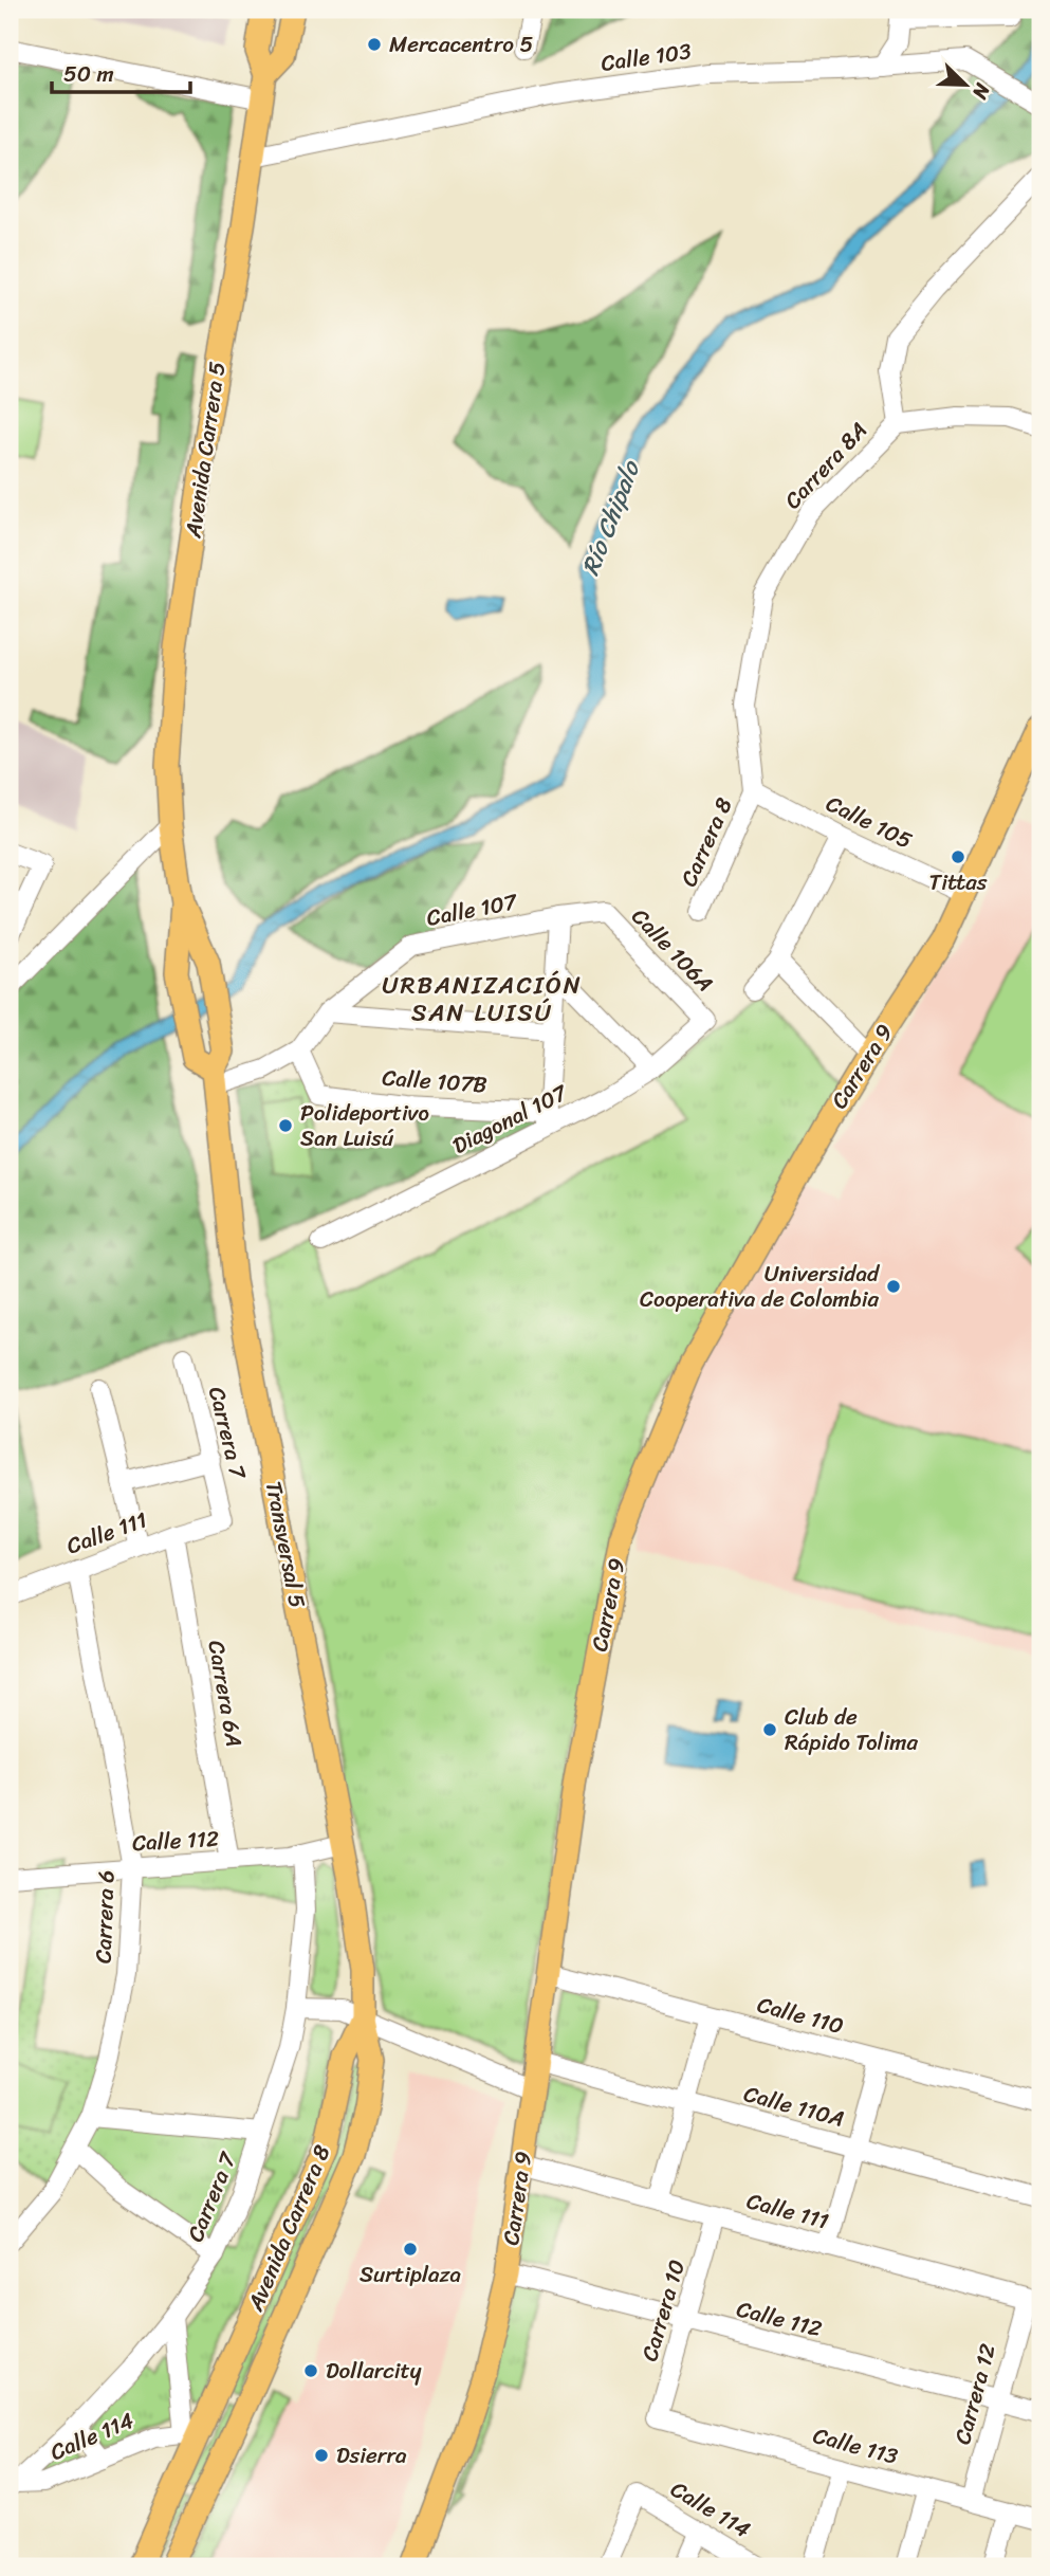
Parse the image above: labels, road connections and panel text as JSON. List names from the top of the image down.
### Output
{
  "streets": {
    "main road": [
      "Avenida Carrera 5",
      "Carrera 9",
      "Transversal 5",
      "Avenida Carrera 8"
    ],
    "street": [
      "Calle 103",
      "Carrera 8A",
      "Calle 105",
      "Carrera 8",
      "Calle 107",
      "Calle 106A",
      "Calle 107B",
      "Diagonal 107",
      "Carrera 7",
      "Calle 111",
      "Carrera 6A",
      "Calle 112",
      "Carrera 6",
      "Calle 110",
      "Calle 110A",
      "Carrera 10",
      "Carrera 12",
      "Calle 114",
      "Calle 113"
    ]
  },
  "crossings": [
    ["Calle 103", "Avenida Carrera 5"],
    ["Avenida Carrera 5", "Transversal 5"],
    ["Carrera 8A", "Calle 105"],
    ["Carrera 8A", "Carrera 8"],
    ["Calle 105", "Carrera 8"],
    ["Calle 105", "Carrera 9"],
    ["Calle 107", "Calle 106A"],
    ["Calle 106A", "Diagonal 107"],
    ["Carrera 9", "Calle 111"],
    ["Carrera 9", "Calle 112"],
    ["Carrera 9", "Calle 110"],
    ["Carrera 9", "Calle 110A"],
    ["Calle 107B", "Diagonal 107"],
    ["Carrera 7", "Calle 111"],
    ["Carrera 7", "Calle 112"],
    ["Carrera 7", "Calle 114"],
    ["Calle 111", "Carrera 6A"],
    ["Calle 111", "Carrera 6"],
    ["Calle 111", "Carrera 10"],
    ["Calle 111", "Carrera 12"],
    ["Transversal 5", "Calle 112"],
    ["Transversal 5", "Avenida Carrera 8"],
    ["Carrera 6A", "Calle 112"],
    ["Calle 112", "Carrera 6"],
    ["Calle 112", "Carrera 10"],
    ["Calle 112", "Carrera 12"],
    ["Avenida Carrera 8", "Calle 114"],
    ["Carrera 10", "Calle 113"],
    ["Carrera 12", "Calle 113"]
  ],
  "districts": ["URBANIZACIÓN SAN LUISÚ"],
  "water": ["Río Chipalo"],
  "places": [
    "Mercacentro 5",
    "Tittas",
    "Polideportivo San Luisú",
    "Universidad Cooperativa de Colombia",
    "Club de Rápido Tolima",
    "Surtiplaza",
    "Dollarcity",
    "Dsierra"
  ],
  "scale_bar": "50 m",
  "north": "bottom right"
}
